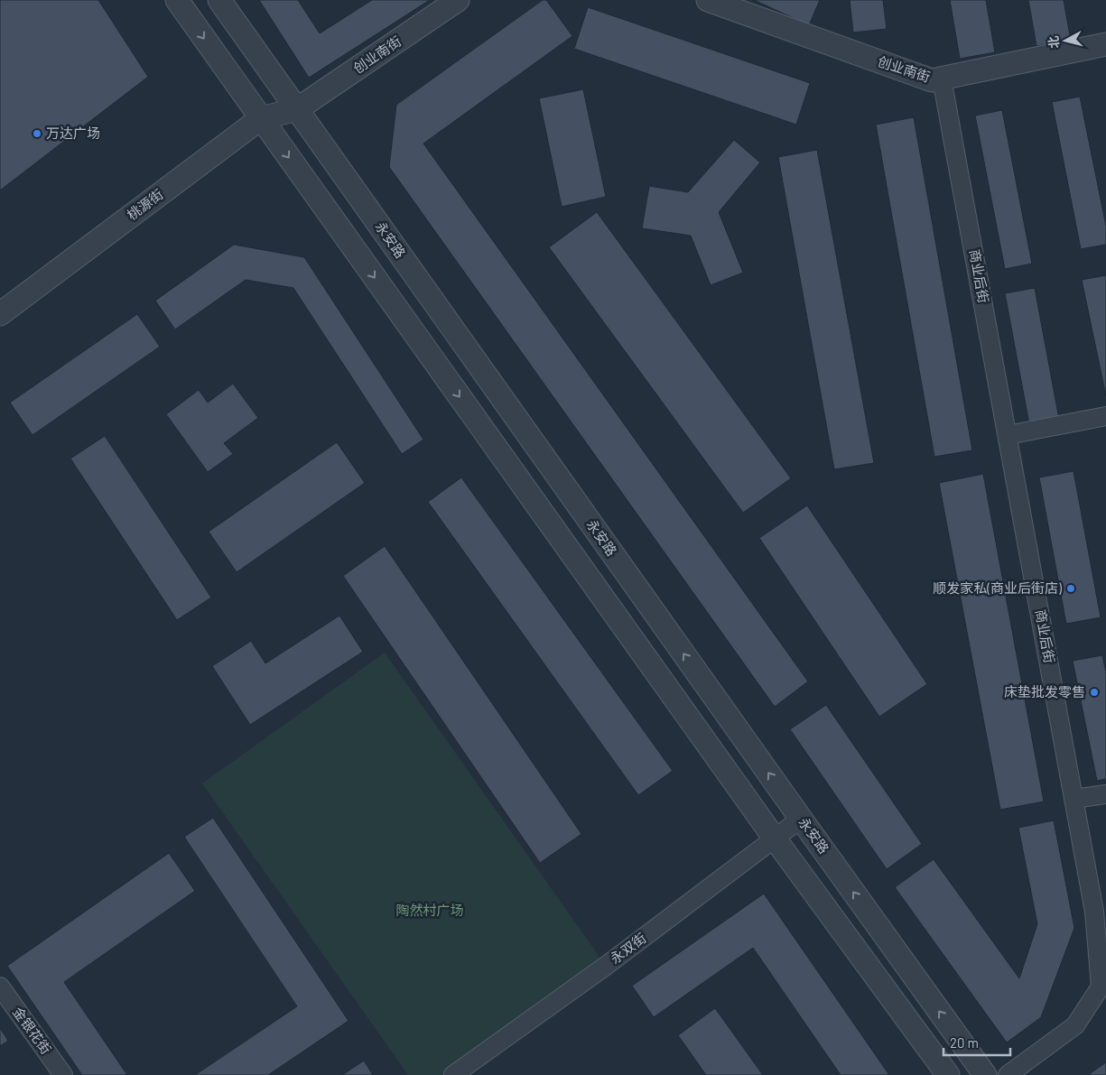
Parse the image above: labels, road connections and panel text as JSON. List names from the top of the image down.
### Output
{
  "streets": {
    "street": [
      "创业南街",
      "桃源街",
      "永安路",
      "商业后街",
      "永双街",
      "金银花街"
    ]
  },
  "crossings": [
    ["创业南街", "桃源街"],
    ["创业南街", "永安路"],
    ["创业南街", "商业后街"],
    ["桃源街", "永安路"],
    ["永安路", "永双街"]
  ],
  "parks": ["陶然村广场"],
  "places": ["万达广场", "顺发家私(商业后街店)", "床垫批发零售"],
  "scale_bar": "20 m",
  "north": "left"
}
